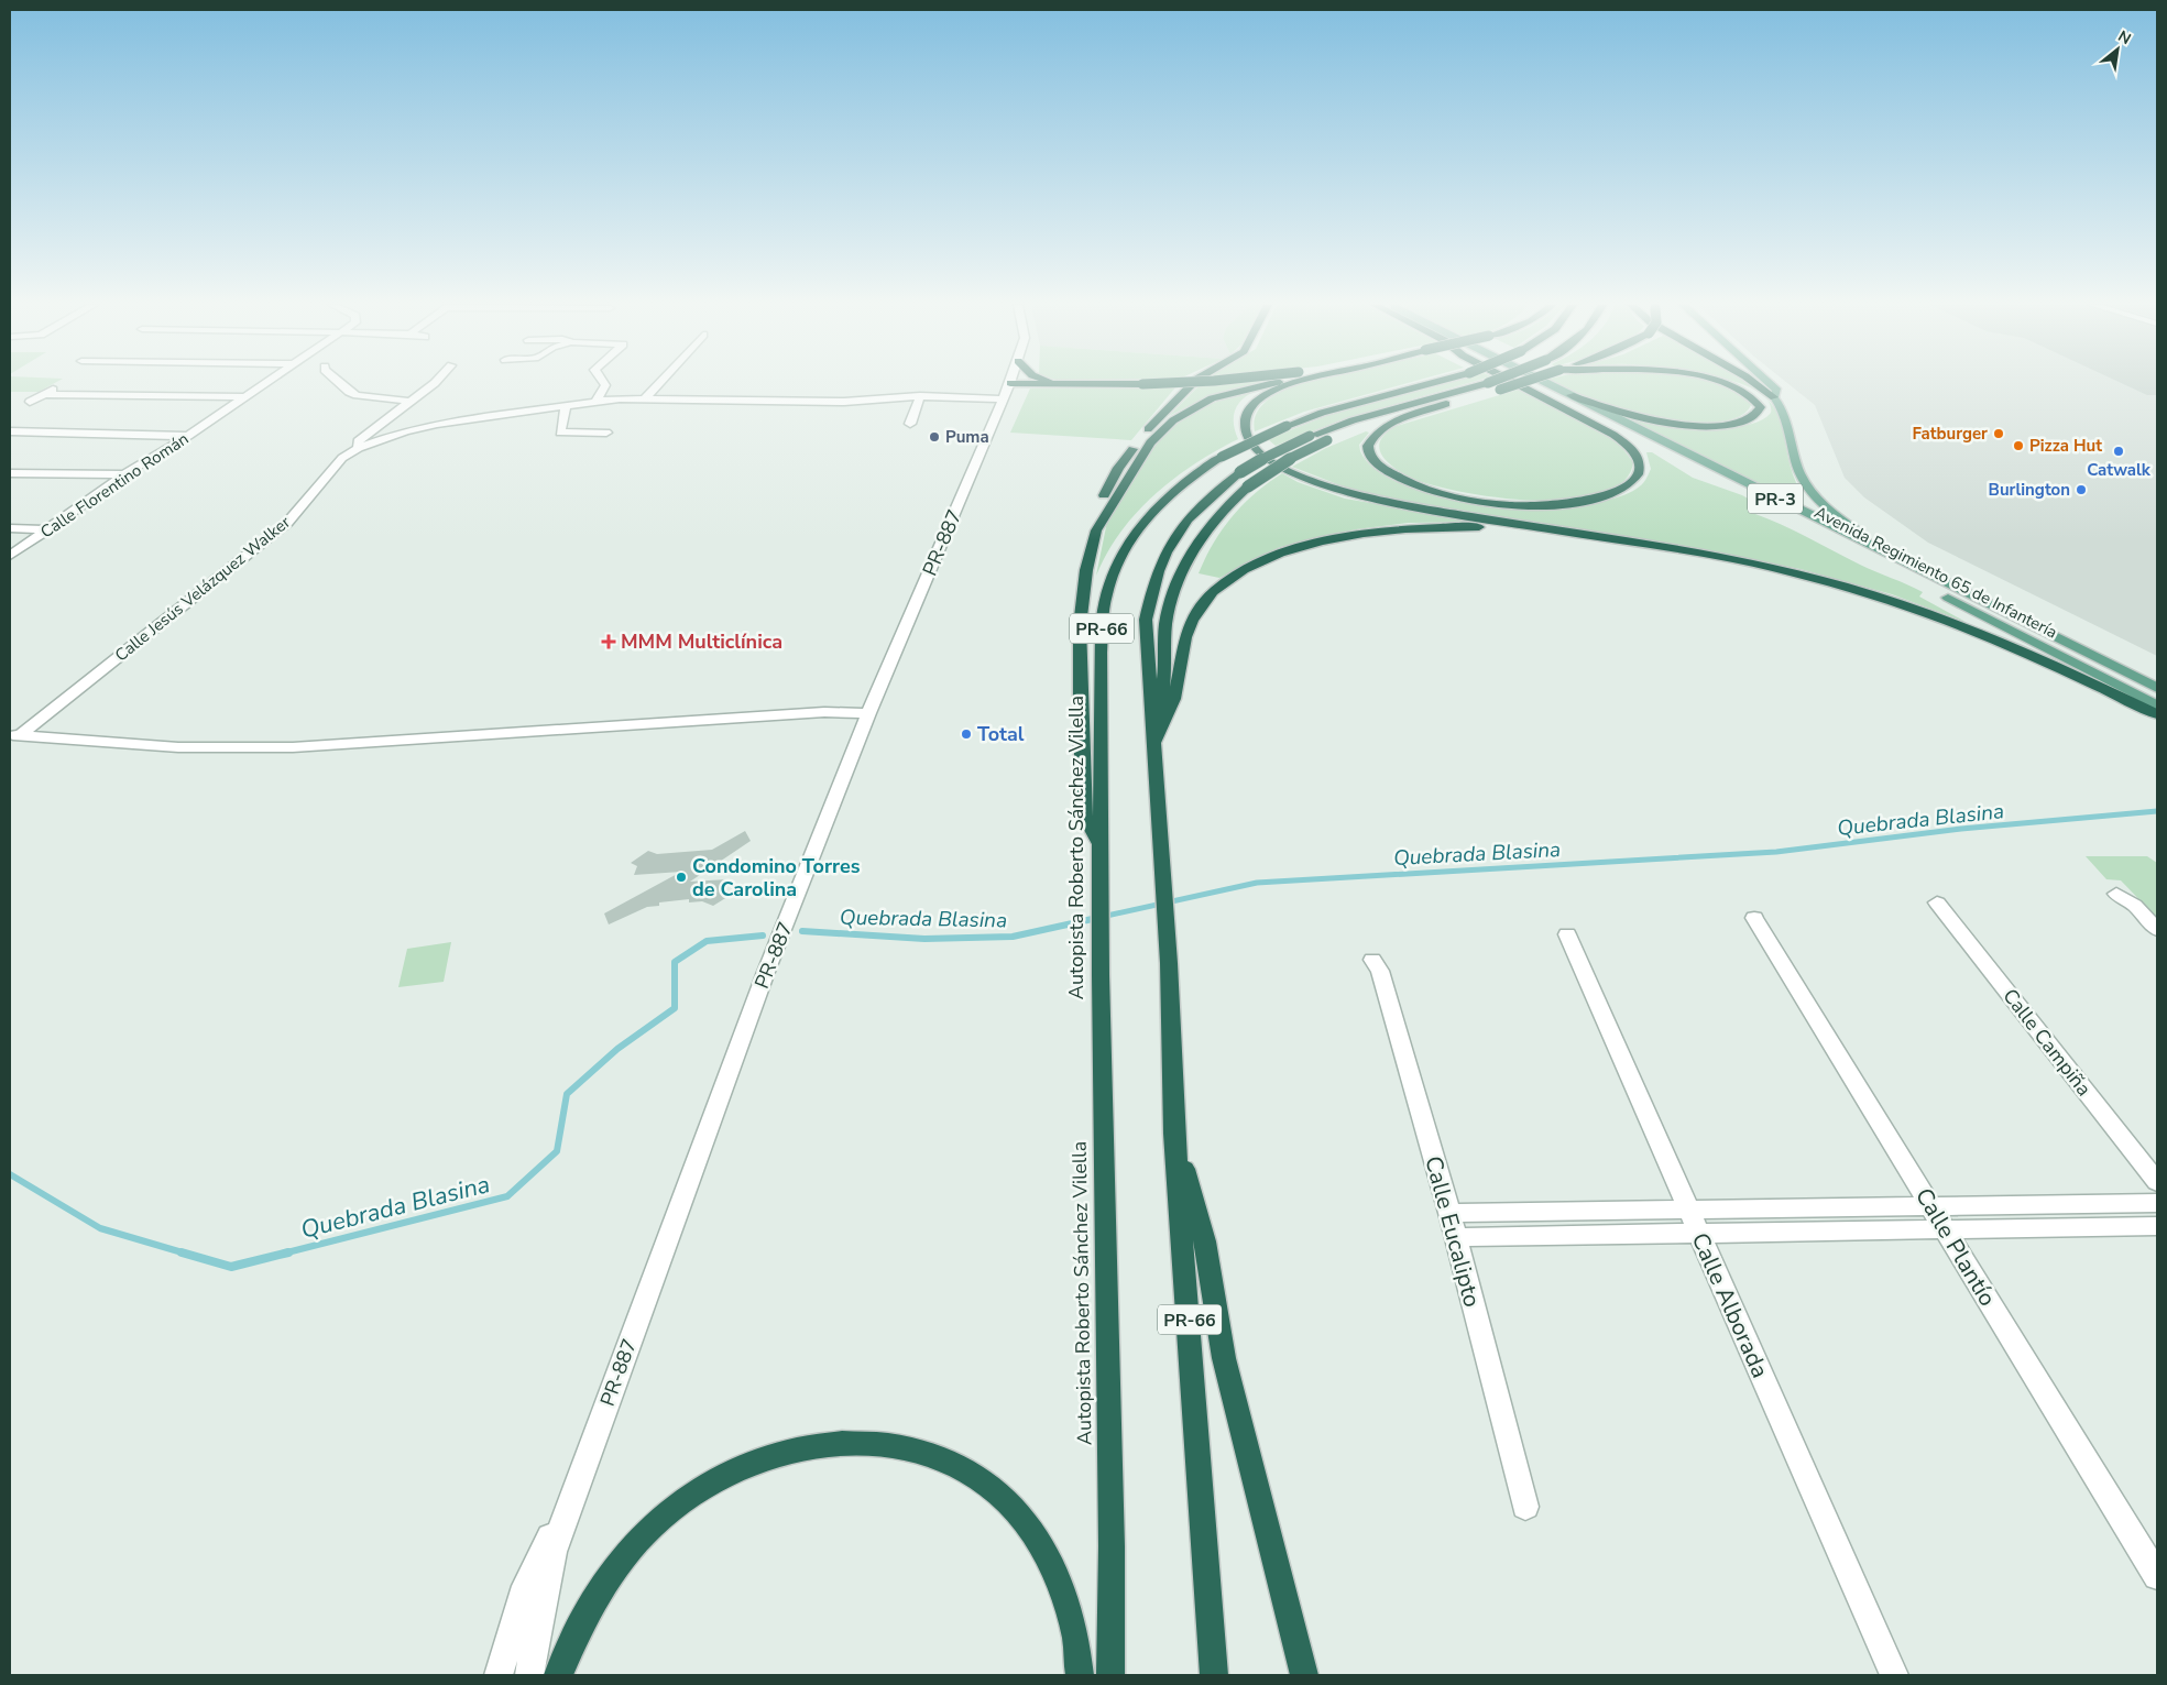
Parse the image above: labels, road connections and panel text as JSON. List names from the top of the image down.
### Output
{
  "streets": {
    "highway": ["PR-66", "Autopista Roberto Sánchez Vilella"],
    "main road": ["PR-3", "Avenida Regimiento 65 de Infantería"],
    "street": [
      "Calle Florentino Román",
      "PR-887",
      "Calle Jesús Velázquez Walker",
      "Calle Campiña",
      "Calle Eucalipto",
      "Calle Plantío",
      "Calle Alborada"
    ]
  },
  "crossings": [
    ["PR-887", "Calle Jesús Velázquez Walker"]
  ],
  "water": ["Quebrada Blasina"],
  "places": {
    "other": [
      "Fatburger",
      "Puma",
      "Pizza Hut",
      "Catwalk",
      "Burlington",
      "Total",
      "Condomino Torres de Carolina"
    ],
    "health": ["MMM Multiclínica"]
  },
  "north": "top right"
}
